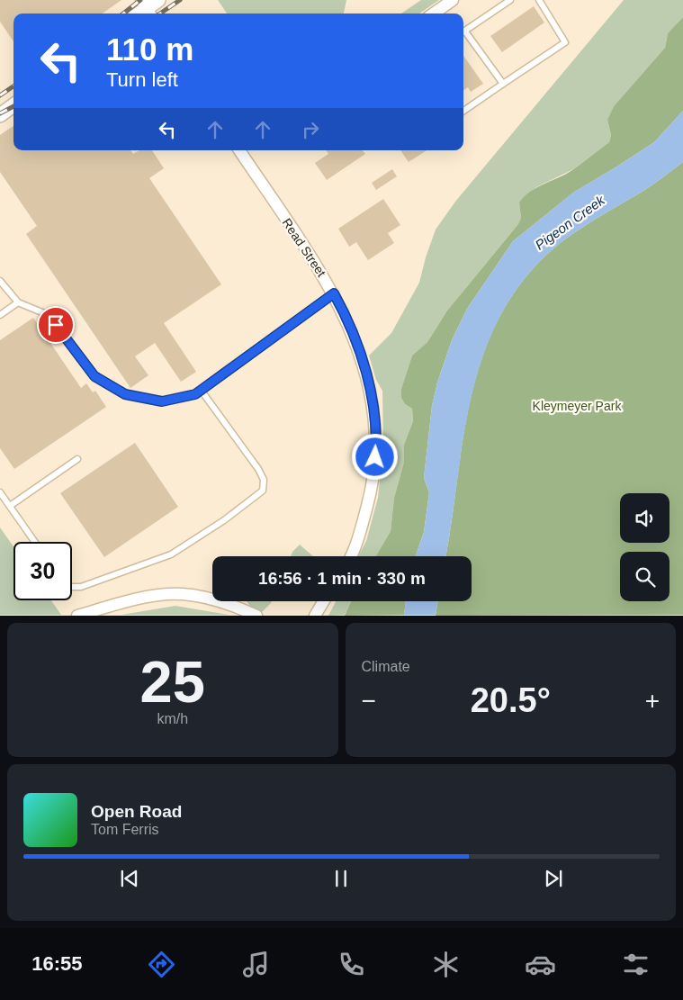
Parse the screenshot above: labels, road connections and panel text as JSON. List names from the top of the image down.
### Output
{
  "streets": {
    "street": ["Read Street"]
  },
  "water": ["Pigeon Creek"],
  "parks": ["Kleymeyer Park"],
  "page": {
    "turn": ["110 m", "Turn left"],
    "limit": "30",
    "trip": "16:56 · 1 min · 330 m",
    "tile": [
      ["25", "km/h"],
      "Climate"
    ],
    "heat": ["−", "20.5°", "+"],
    "song": ["Open Road", "Tom Ferris"],
    "tabs": "16:55"
  }
}
